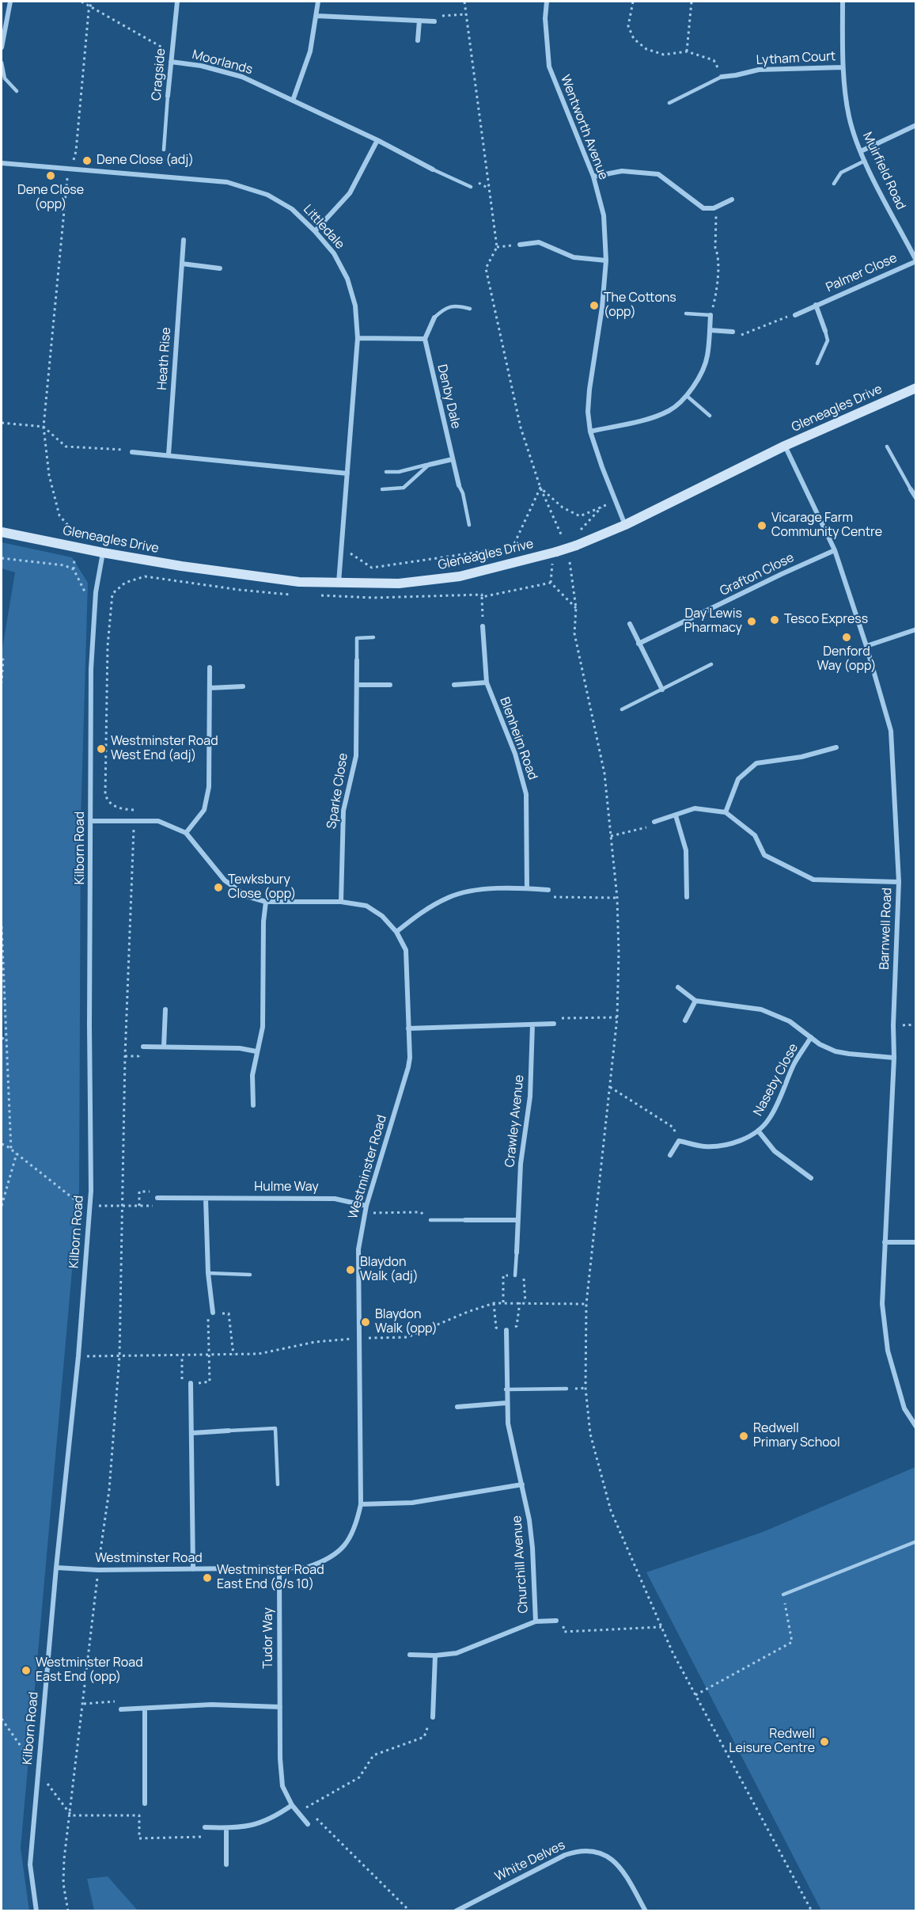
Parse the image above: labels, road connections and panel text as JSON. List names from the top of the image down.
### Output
{
  "streets": {
    "street": [
      "Lytham Court",
      "Moorlands",
      "Cragside",
      "Wentworth Avenue",
      "Muirfield Road",
      "Littledale",
      "Palmer Close",
      "Heath Rise",
      "Denby Dale",
      "Gleneagles Drive",
      "Grafton Close",
      "Blenheim Road",
      "Sparke Close",
      "Kilborn Road",
      "Barnwell Road",
      "Naseby Close",
      "Crawley Avenue",
      "Westminster Road",
      "Hulme Way",
      "Churchill Avenue",
      "Tudor Way",
      "White Delves"
    ]
  },
  "crossings": [
    ["Lytham Court", "Muirfield Road"],
    ["Moorlands", "Cragside"],
    ["Wentworth Avenue", "Gleneagles Drive"],
    ["Muirfield Road", "Palmer Close"],
    ["Littledale", "Gleneagles Drive"],
    ["Gleneagles Drive", "Kilborn Road"],
    ["Gleneagles Drive", "Barnwell Road"],
    ["Grafton Close", "Barnwell Road"],
    ["Sparke Close", "Westminster Road"],
    ["Kilborn Road", "Westminster Road"],
    ["Barnwell Road", "Naseby Close"],
    ["Westminster Road", "Hulme Way"],
    ["Westminster Road", "Tudor Way"]
  ],
  "places": [
    "Dene Close (adj)",
    "Dene Close (opp)",
    "The Cottons (opp)",
    "Vicarage Farm Community Centre",
    "Tesco Express",
    "Day Lewis Pharmacy",
    "Denford Way (opp)",
    "Westminster Road West End (adj)",
    "Tewksbury Close (opp)",
    "Blaydon Walk (adj)",
    "Blaydon Walk (opp)",
    "Redwell Primary School",
    "Westminster Road East End (o/s 10)",
    "Westminster Road East End (opp)",
    "Redwell Leisure Centre"
  ]
}
